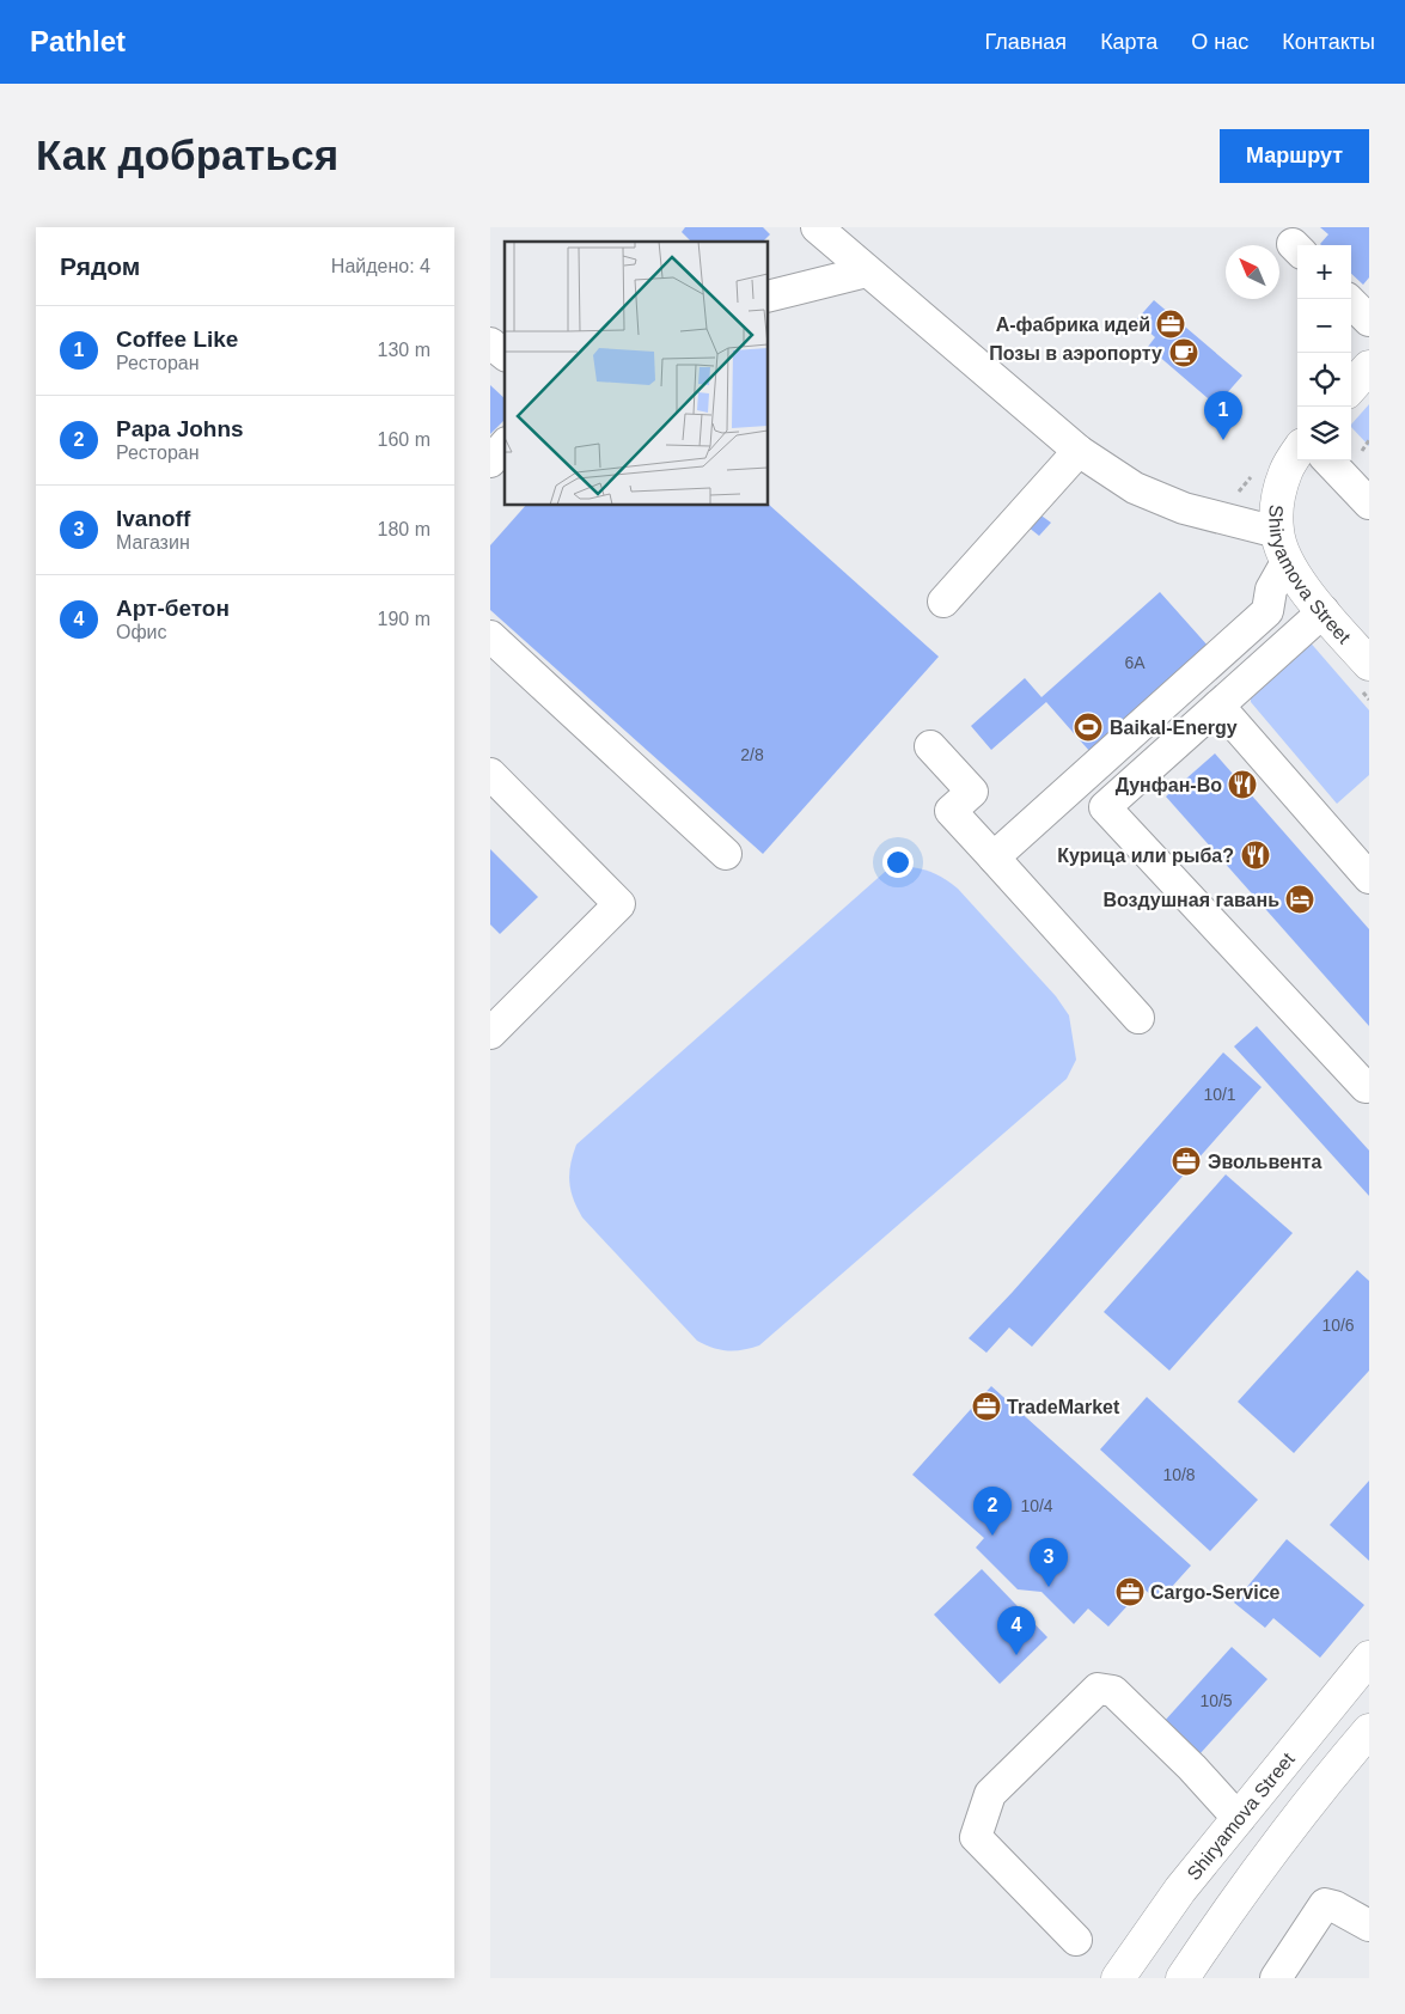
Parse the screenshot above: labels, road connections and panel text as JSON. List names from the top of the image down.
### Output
{
  "streets": {
    "main road": ["Shiryamova Street"]
  },
  "places": {
    "office": [
      "А-фабрика идей",
      "Эвольвента",
      "TradeMarket",
      "Cargo-Service"
    ],
    "cafe": ["Позы в аэропорту"],
    "sports": ["Baikal-Energy"],
    "restaurant": ["Дунфан-Во", "Курица или рыба?"],
    "hotel": ["Воздушная гавань"]
  },
  "house_numbers": [
    "6А",
    "2/8",
    "10/1",
    "10/6",
    "10/8",
    "10/4",
    "10/5"
  ],
  "north": "top left",
  "page": {
    "header": "Pathlet",
    "nav": [
      "Главная",
      "Карта",
      "О нас",
      "Контакты"
    ],
    "buttons": "Маршрут",
    "title": "Как добраться",
    "heading": ["Рядом", "Найдено: 4"],
    "map_buttons": ["+", "−"],
    "list": [
      {
        "mark": "1",
        "name": "Coffee Like",
        "note": "Ресторан",
        "value": "130 m"
      },
      {
        "mark": "2",
        "name": "Papa Johns",
        "note": "Ресторан",
        "value": "160 m"
      },
      {
        "mark": "3",
        "name": "Ivanoff",
        "note": "Магазин",
        "value": "180 m"
      },
      {
        "mark": "4",
        "name": "Арт-бетон",
        "note": "Офис",
        "value": "190 m"
      }
    ],
    "pins": [
      "1",
      "2",
      "3",
      "4"
    ]
  }
}
